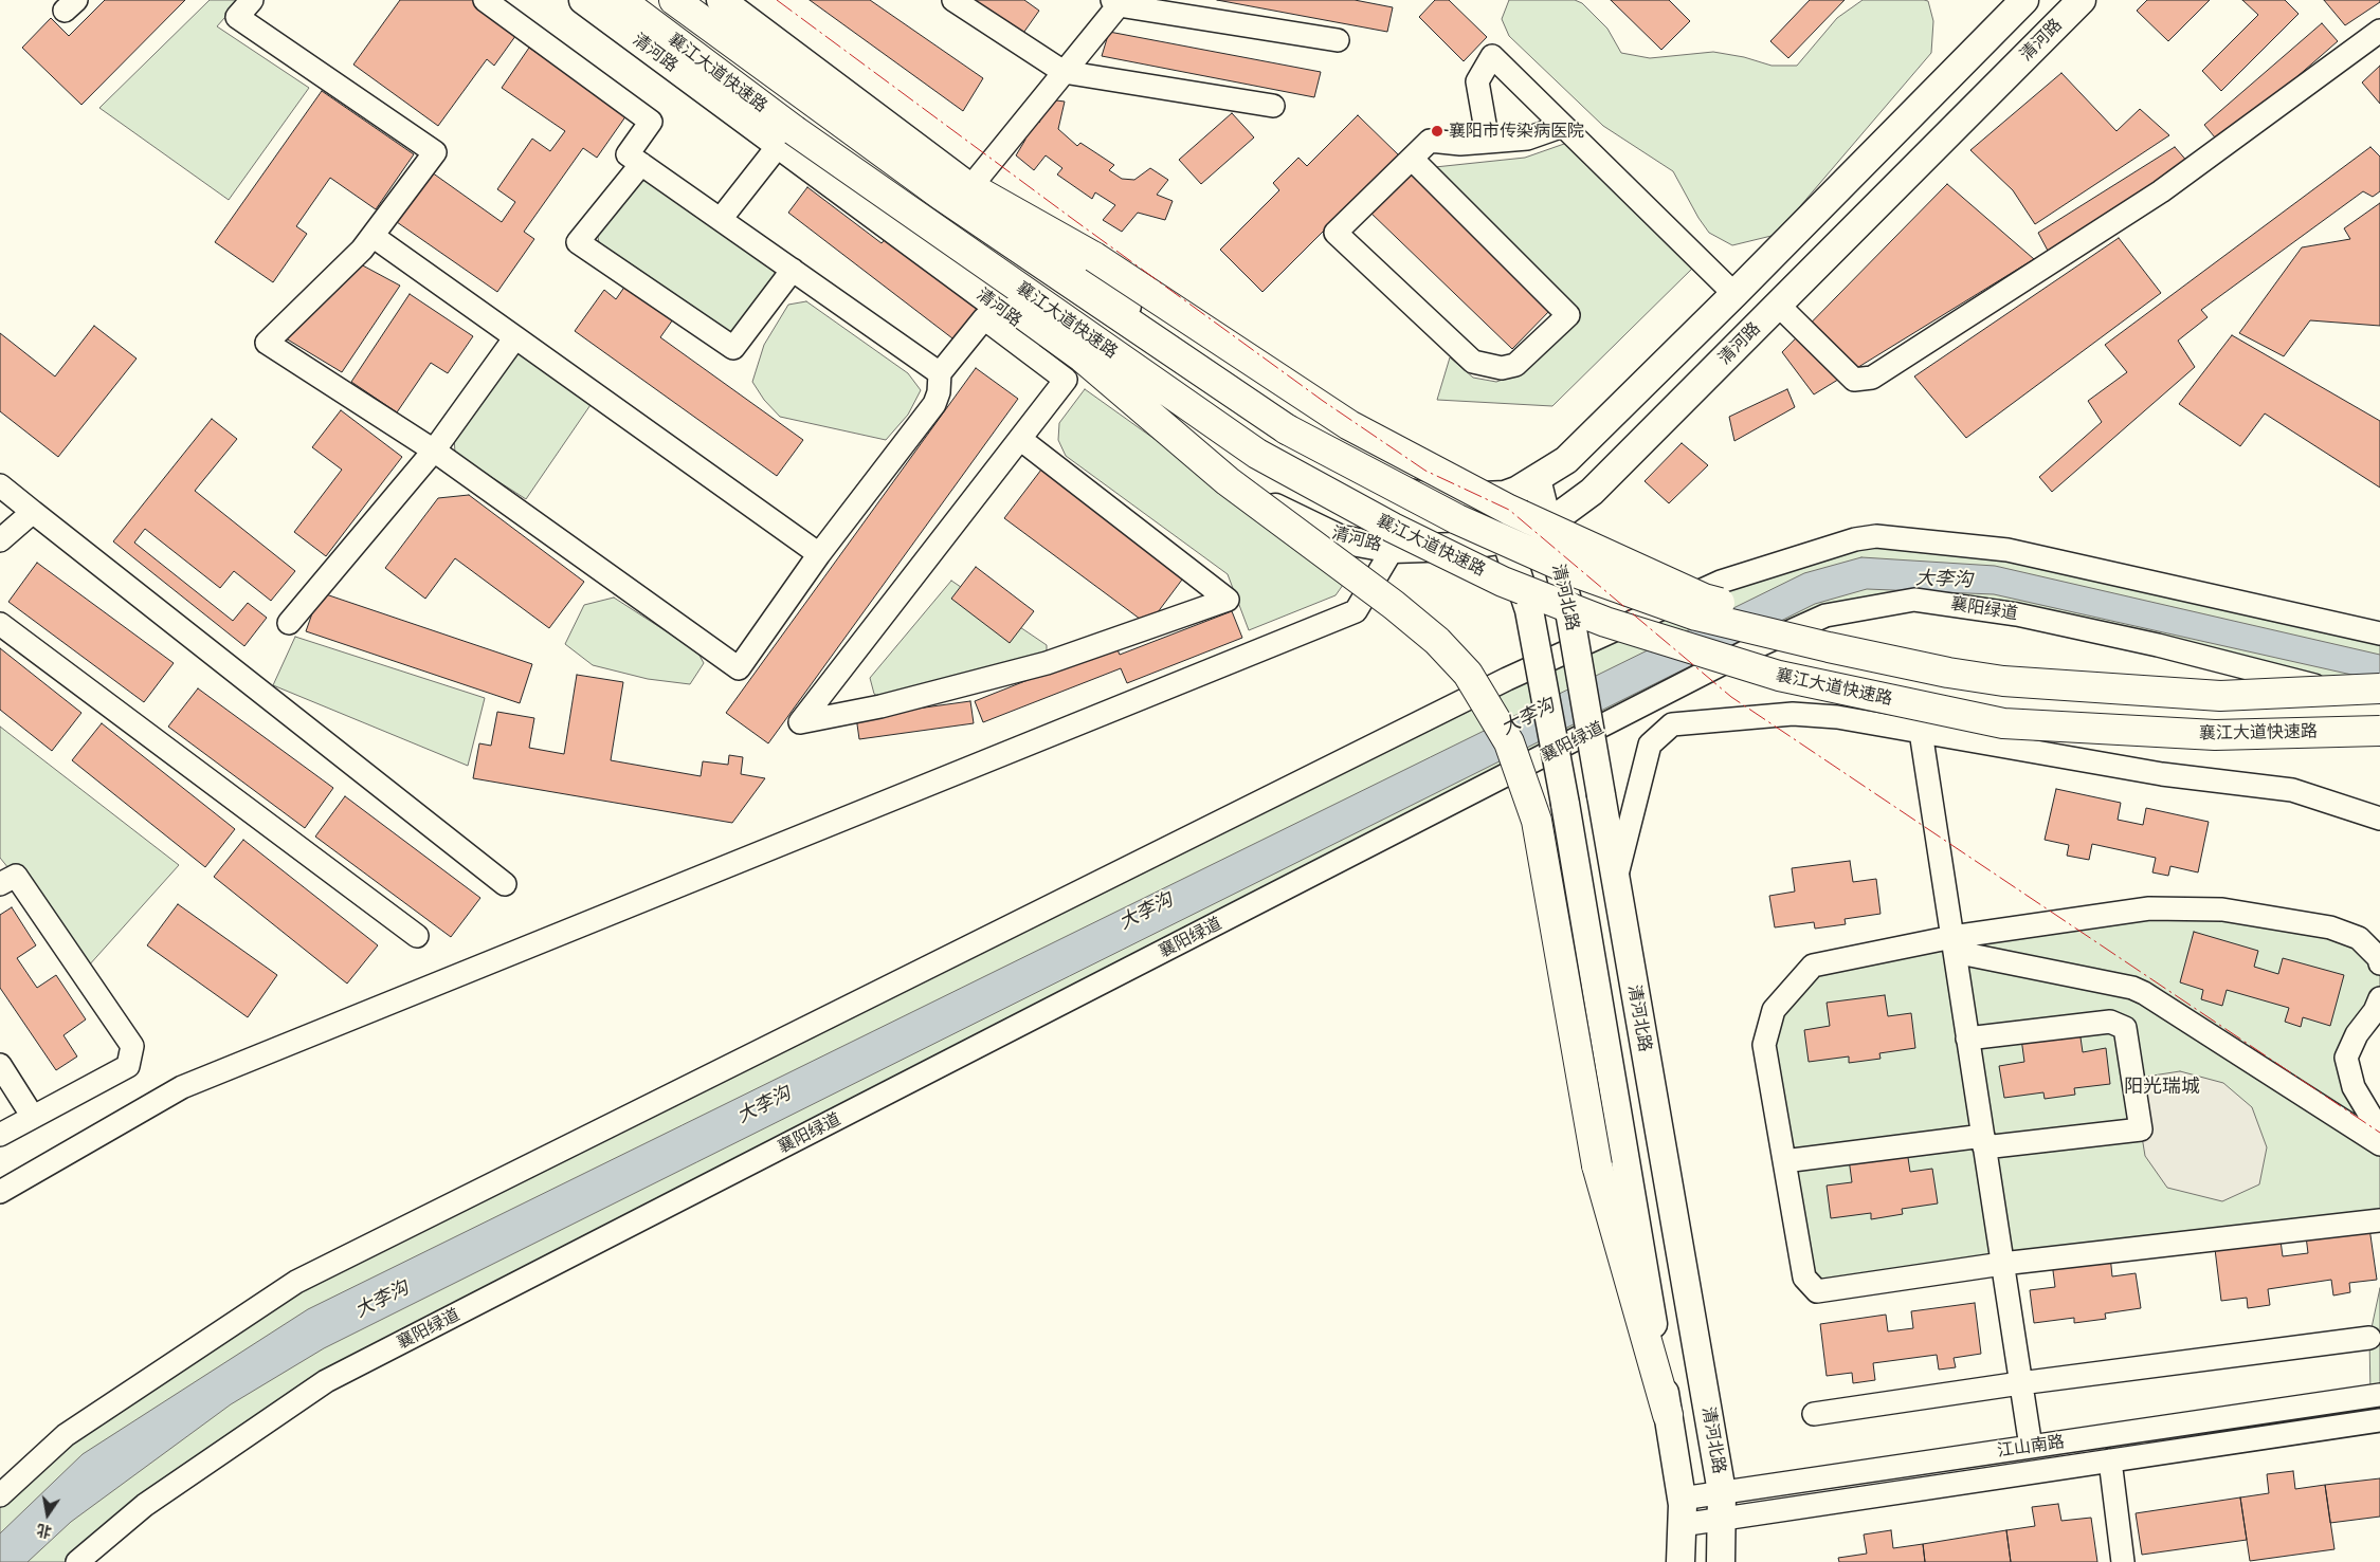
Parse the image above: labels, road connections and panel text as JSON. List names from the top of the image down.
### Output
{
  "streets": {
    "highway": ["襄江大道快速路"],
    "main road": ["清河路", "清河北路"],
    "street": ["襄阳绿道", "江山南路"]
  },
  "crossings": [
    ["清河路", "襄江大道快速路"],
    ["清河路", "清河北路"],
    ["清河北路", "江山南路"]
  ],
  "districts": ["阳光瑞城"],
  "water": ["大李沟"],
  "places": ["襄阳市传染病医院"],
  "north": "bottom"
}
